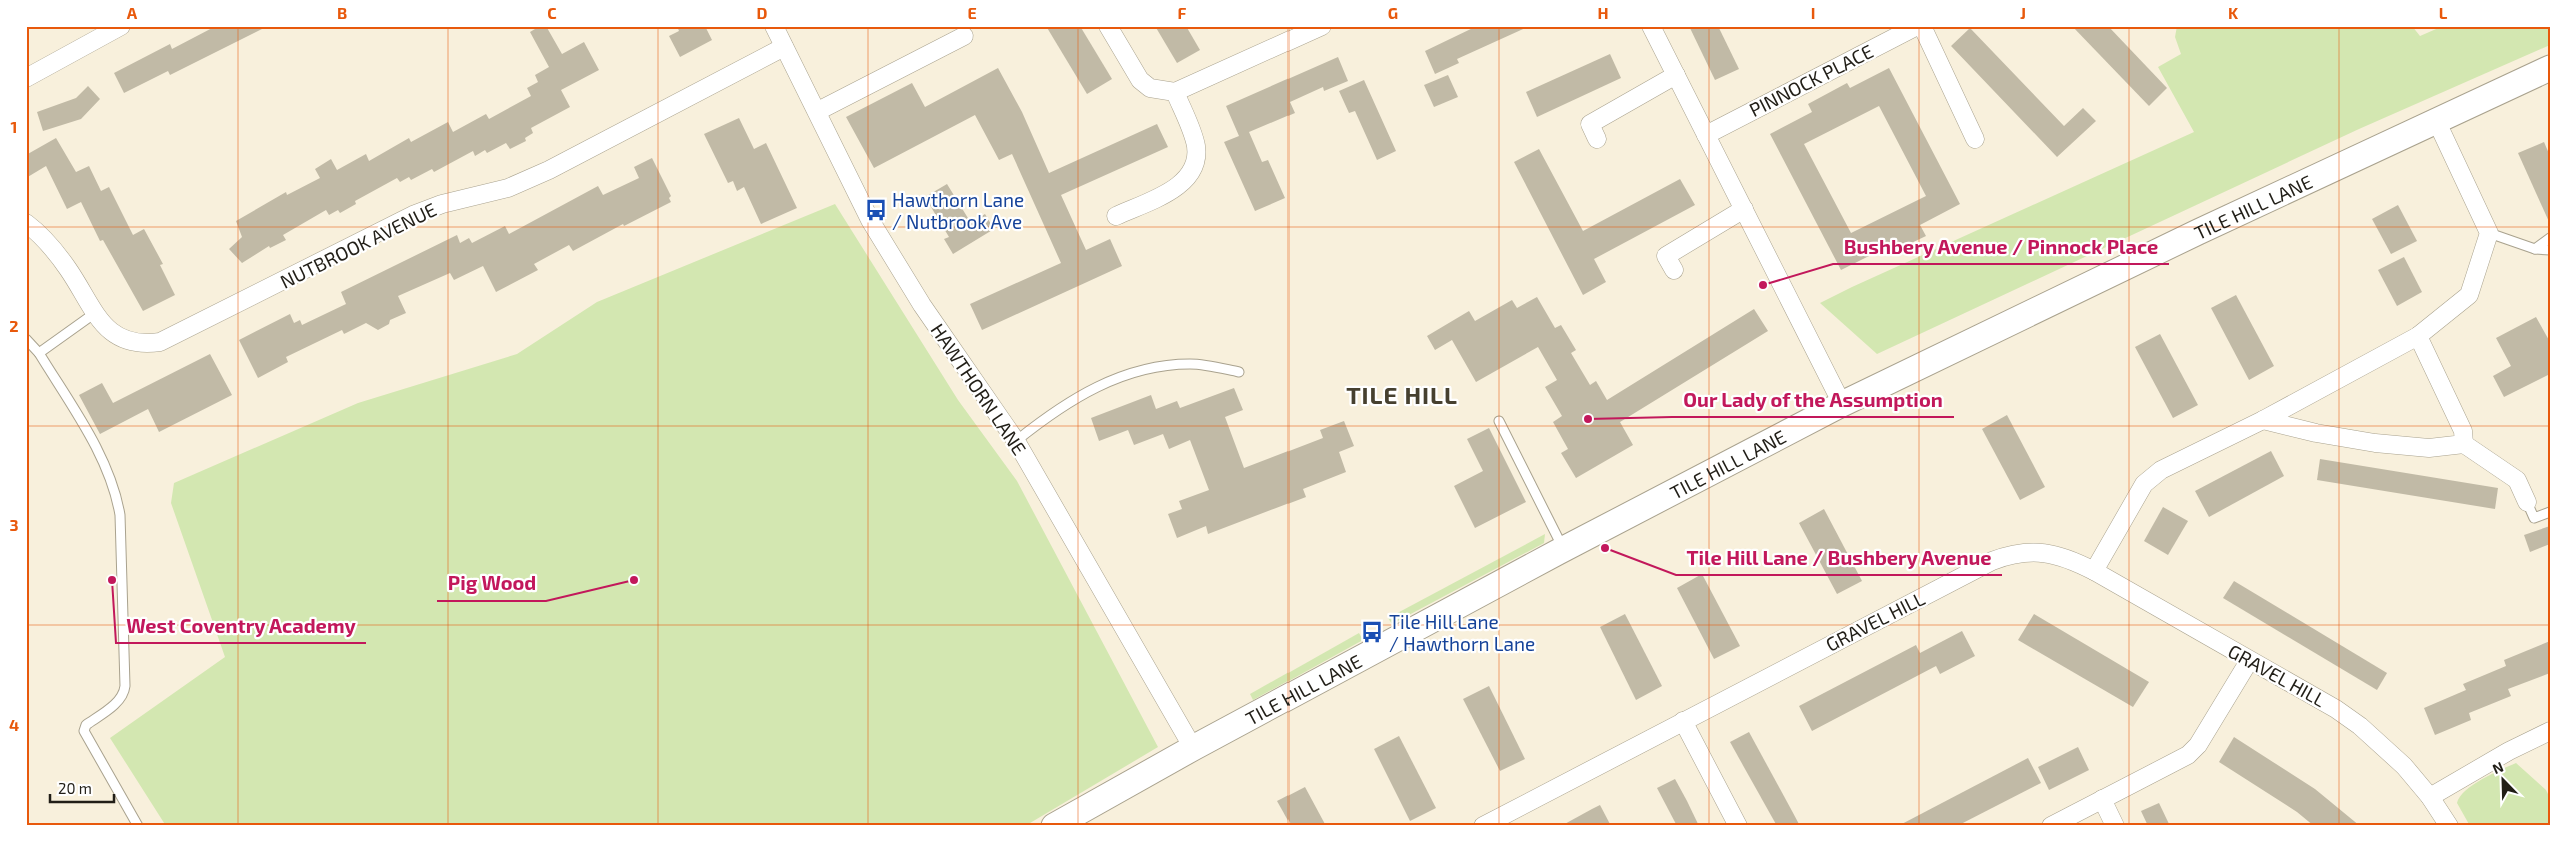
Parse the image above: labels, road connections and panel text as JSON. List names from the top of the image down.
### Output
{
  "streets": {
    "main road": ["TILE HILL LANE"],
    "street": [
      "PINNOCK PLACE",
      "NUTBROOK AVENUE",
      "HAWTHORN LANE",
      "GRAVEL HILL"
    ]
  },
  "crossings": [
    ["TILE HILL LANE", "HAWTHORN LANE"],
    ["NUTBROOK AVENUE", "HAWTHORN LANE"]
  ],
  "districts": ["TILE HILL"],
  "places": {
    "bus stop": ["Hawthorn Lane / Nutbrook Ave", "Tile Hill Lane / Hawthorn Lane"],
    "other": [
      "Bushbery Avenue / Pinnock Place",
      "Our Lady of the Assumption",
      "Tile Hill Lane / Bushbery Avenue",
      "West Coventry Academy",
      "Pig Wood"
    ]
  },
  "scale_bar": "20 m",
  "north": "top left",
  "grid": {
    "columns": [
      "A",
      "B",
      "C",
      "D",
      "E",
      "F",
      "G",
      "H",
      "I",
      "J",
      "K",
      "L"
    ],
    "rows": [
      "1",
      "2",
      "3",
      "4"
    ]
  }
}
